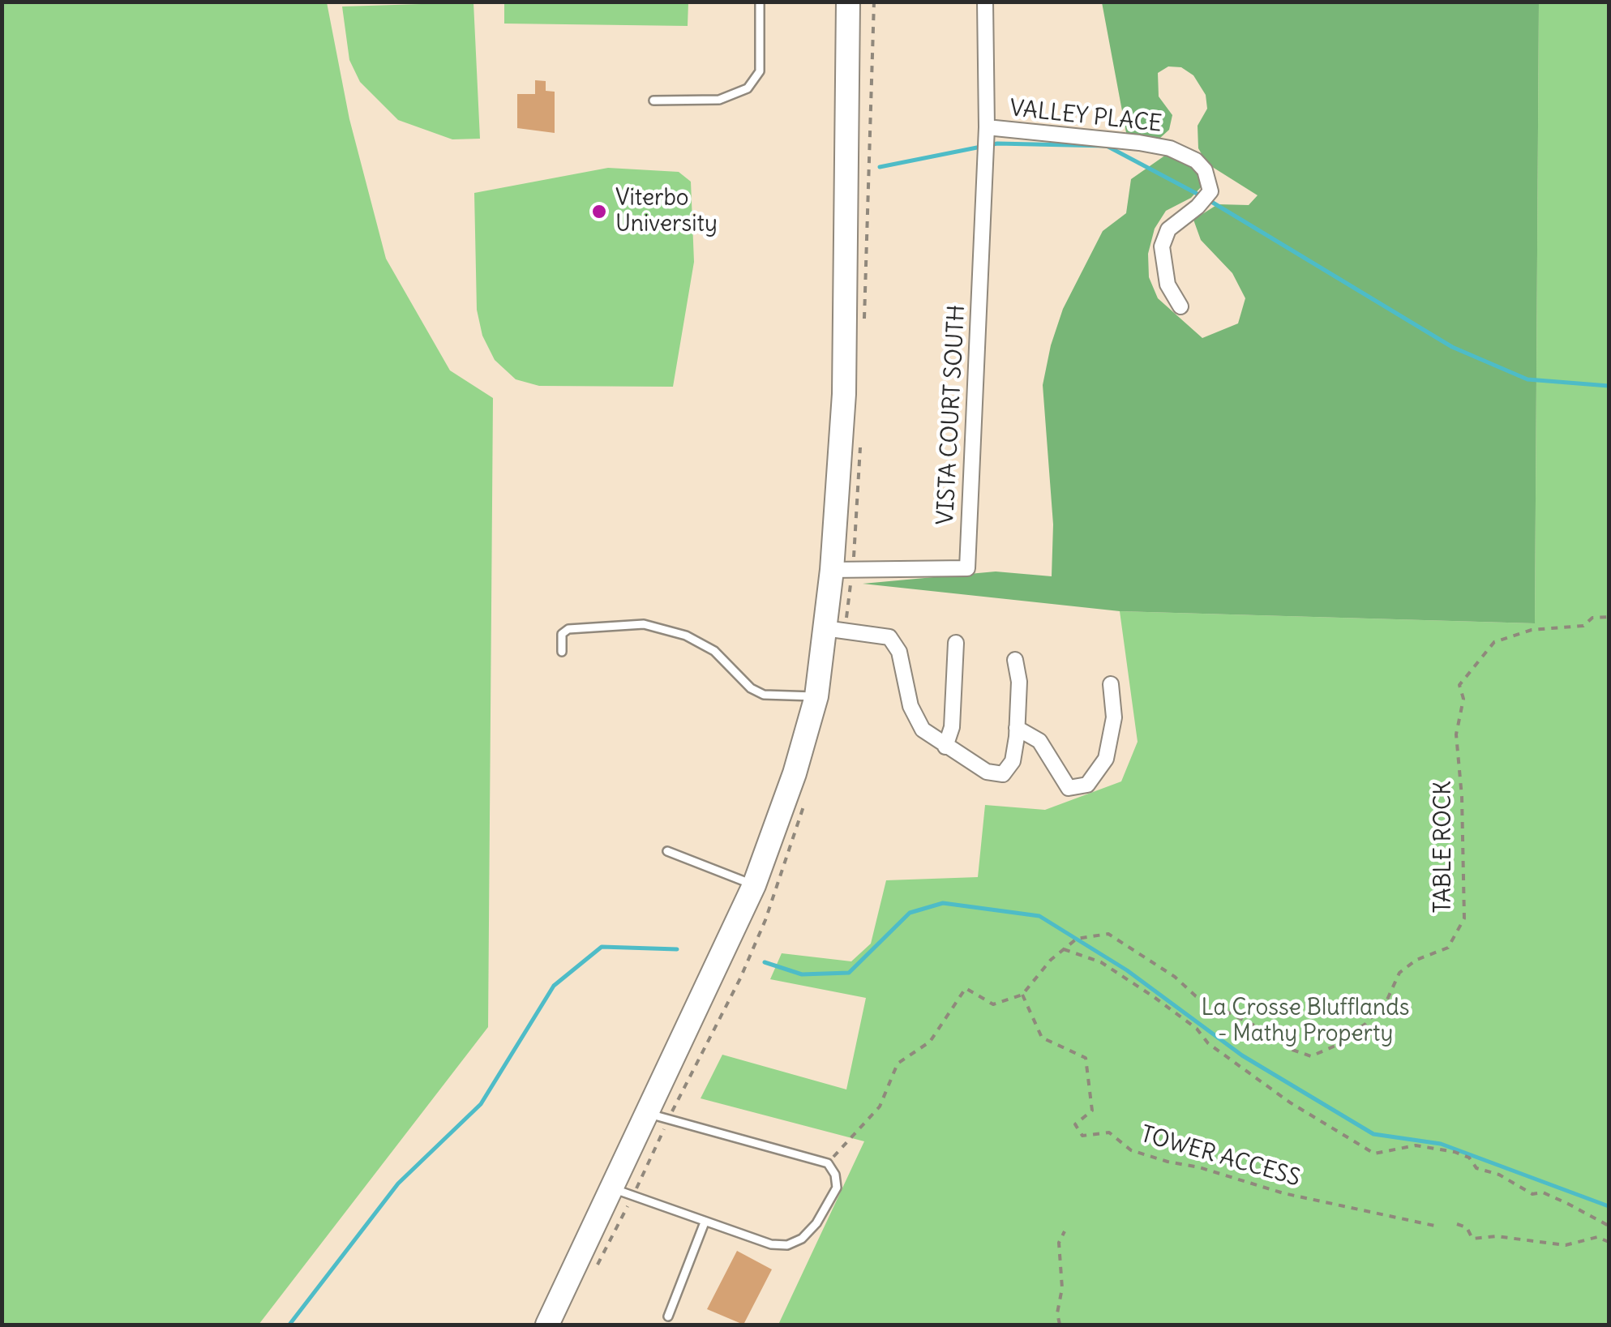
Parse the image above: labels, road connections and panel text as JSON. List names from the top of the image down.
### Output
{
  "streets": {
    "street": ["VALLEY PLACE", "VISTA COURT SOUTH"],
    "path": ["TABLE ROCK", "TOWER ACCESS"]
  },
  "crossings": [
    ["VALLEY PLACE", "VISTA COURT SOUTH"],
    ["TABLE ROCK", "TOWER ACCESS"]
  ],
  "parks": ["La Crosse Blufflands - Mathy Property"],
  "places": ["Viterbo University"]
}
